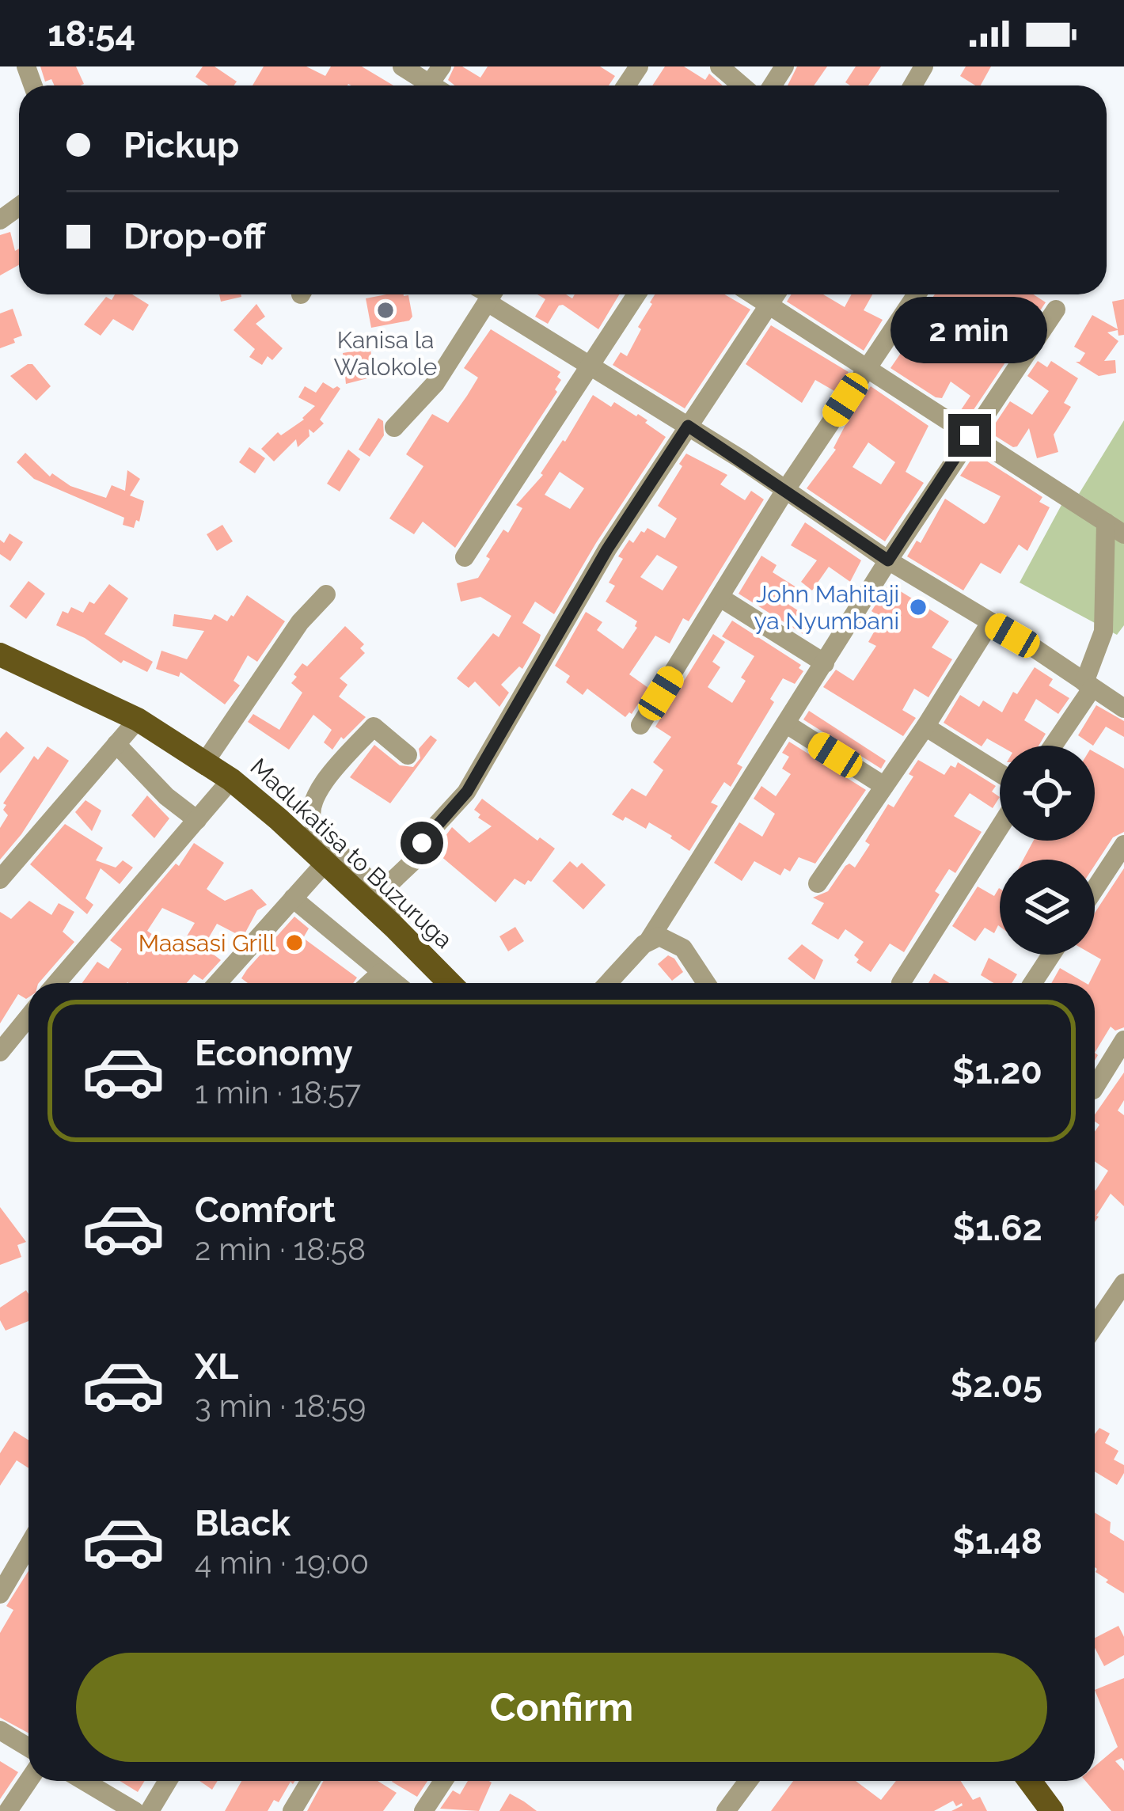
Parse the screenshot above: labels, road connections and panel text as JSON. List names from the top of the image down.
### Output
{
  "streets": {
    "main road": ["Madukatisa to Buzuruga"]
  },
  "places": ["Kanisa la Walokole", "John Mahitaji ya Nyumbani", "Maasasi Grill"],
  "page": {
    "status": "18:54",
    "banner": ["Pickup", "Drop-off"],
    "bubble": "2 min",
    "list": [
      {
        "name": "Economy",
        "note": "1 min · 18:57",
        "value": "$1.20"
      },
      {
        "name": "Comfort",
        "note": "2 min · 18:58",
        "value": "$1.62"
      },
      {
        "name": "XL",
        "note": "3 min · 18:59",
        "value": "$2.05"
      },
      {
        "name": "Black",
        "note": "4 min · 19:00",
        "value": "$1.48"
      }
    ],
    "buttons": "Confirm"
  }
}
